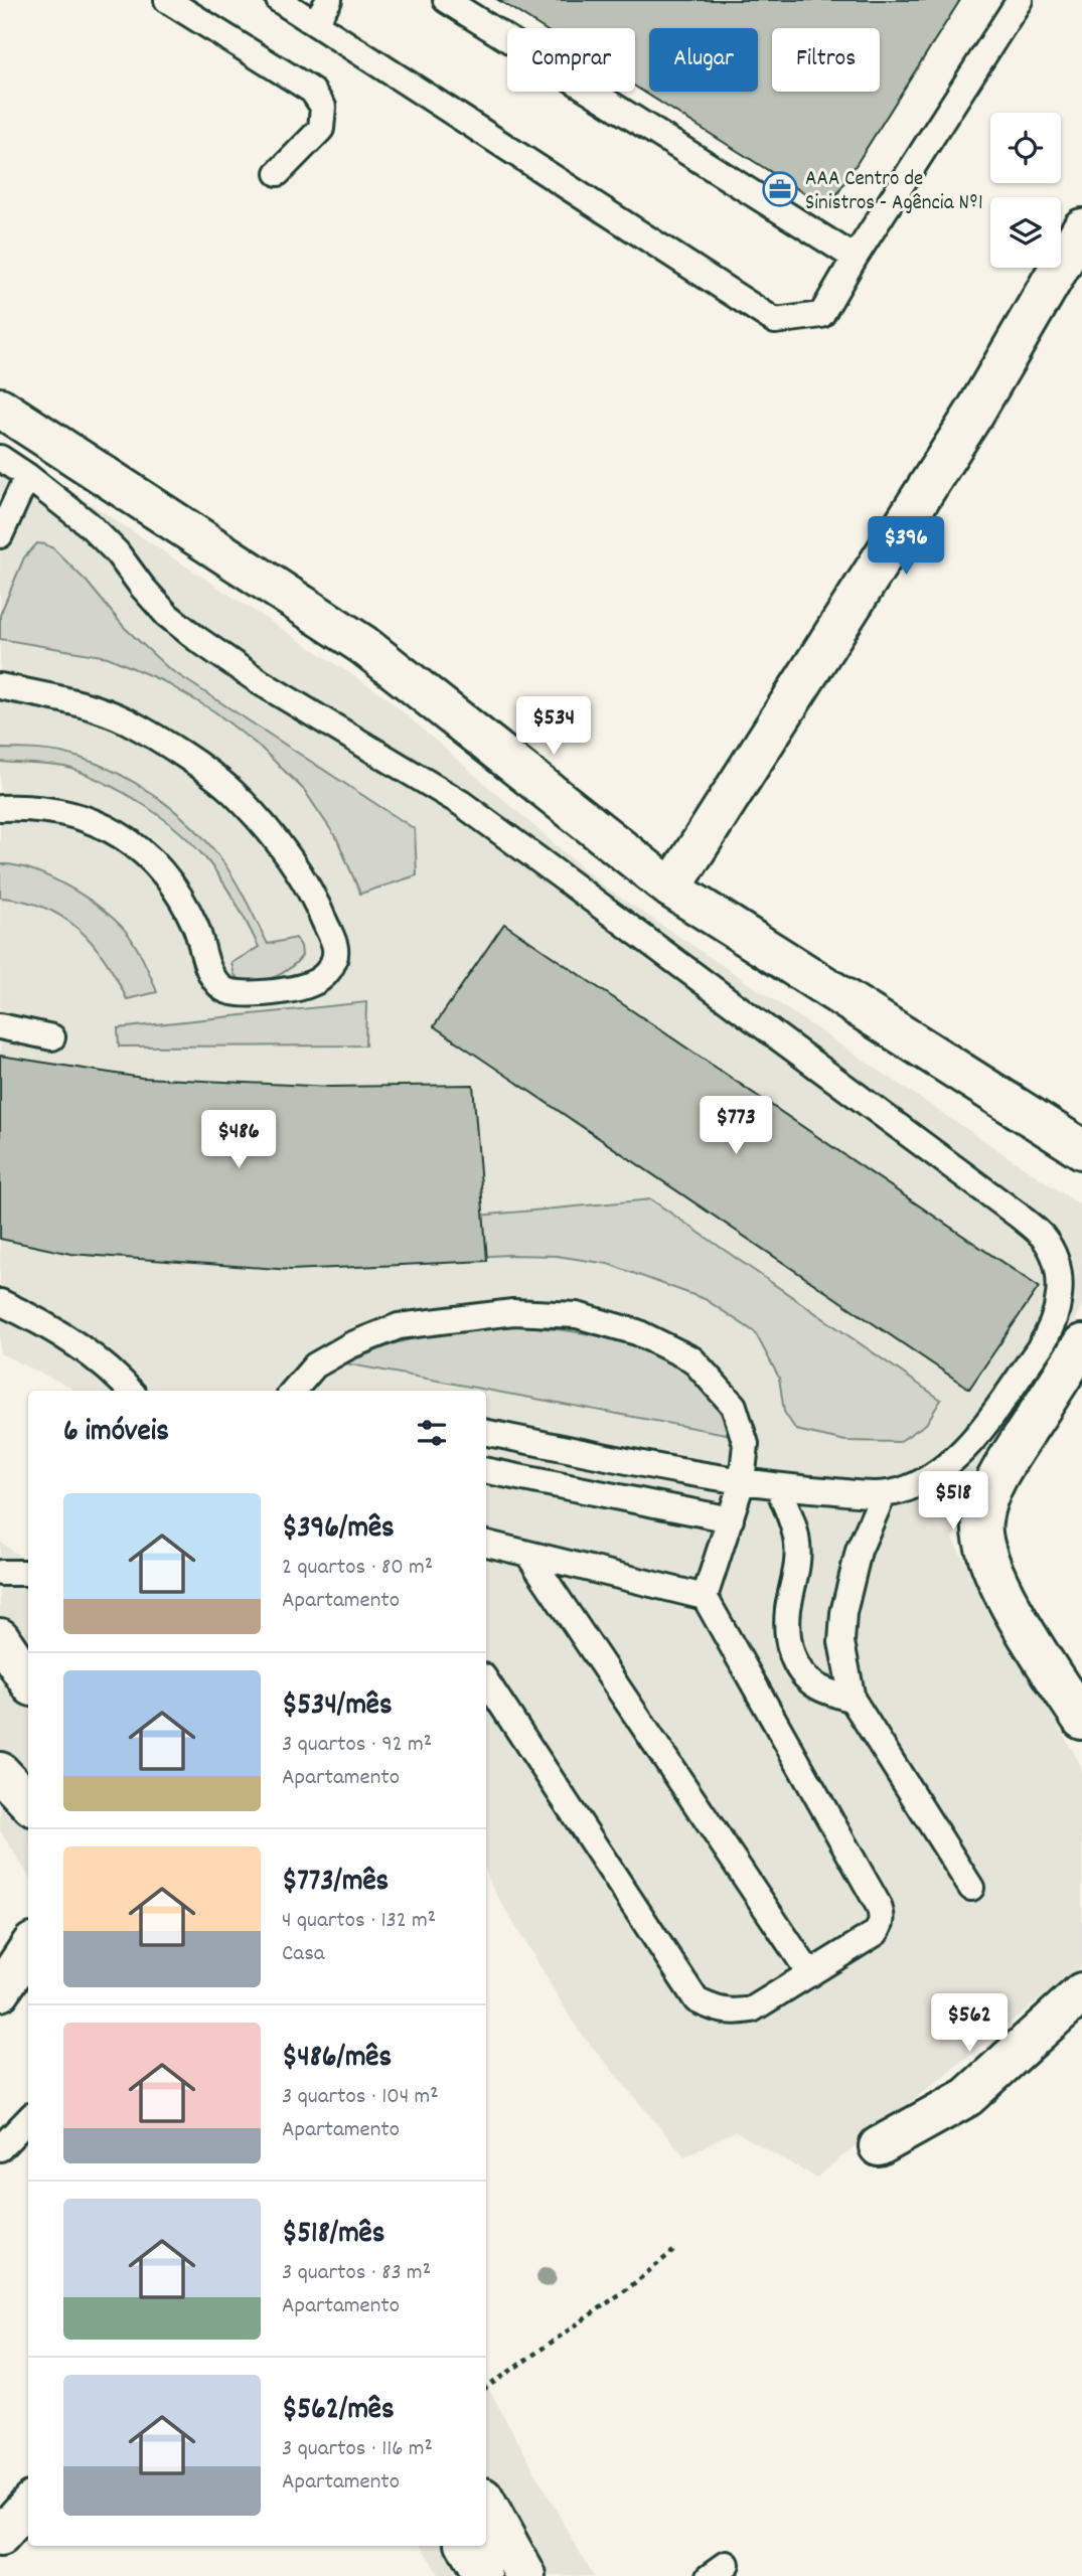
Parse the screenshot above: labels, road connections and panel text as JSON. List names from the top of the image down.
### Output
{
  "places": {
    "office": ["AAA Centro de Sinistros - Agência Nº1"]
  },
  "page": {
    "chip": ["Comprar", "Alugar", "Filtros"],
    "price": [
      "$396",
      "$534",
      "$773",
      "$486",
      "$518",
      "$562"
    ],
    "heading": "6 imóveis",
    "list": [
      {
        "name": "$396/mês",
        "note": "2 quartos · 80 m² · Apartamento"
      },
      {
        "name": "$534/mês",
        "note": "3 quartos · 92 m² · Apartamento"
      },
      {
        "name": "$773/mês",
        "note": "4 quartos · 132 m² · Casa"
      },
      {
        "name": "$486/mês",
        "note": "3 quartos · 104 m² · Apartamento"
      },
      {
        "name": "$518/mês",
        "note": "3 quartos · 83 m² · Apartamento"
      },
      {
        "name": "$562/mês",
        "note": "3 quartos · 116 m² · Apartamento"
      }
    ]
  }
}
